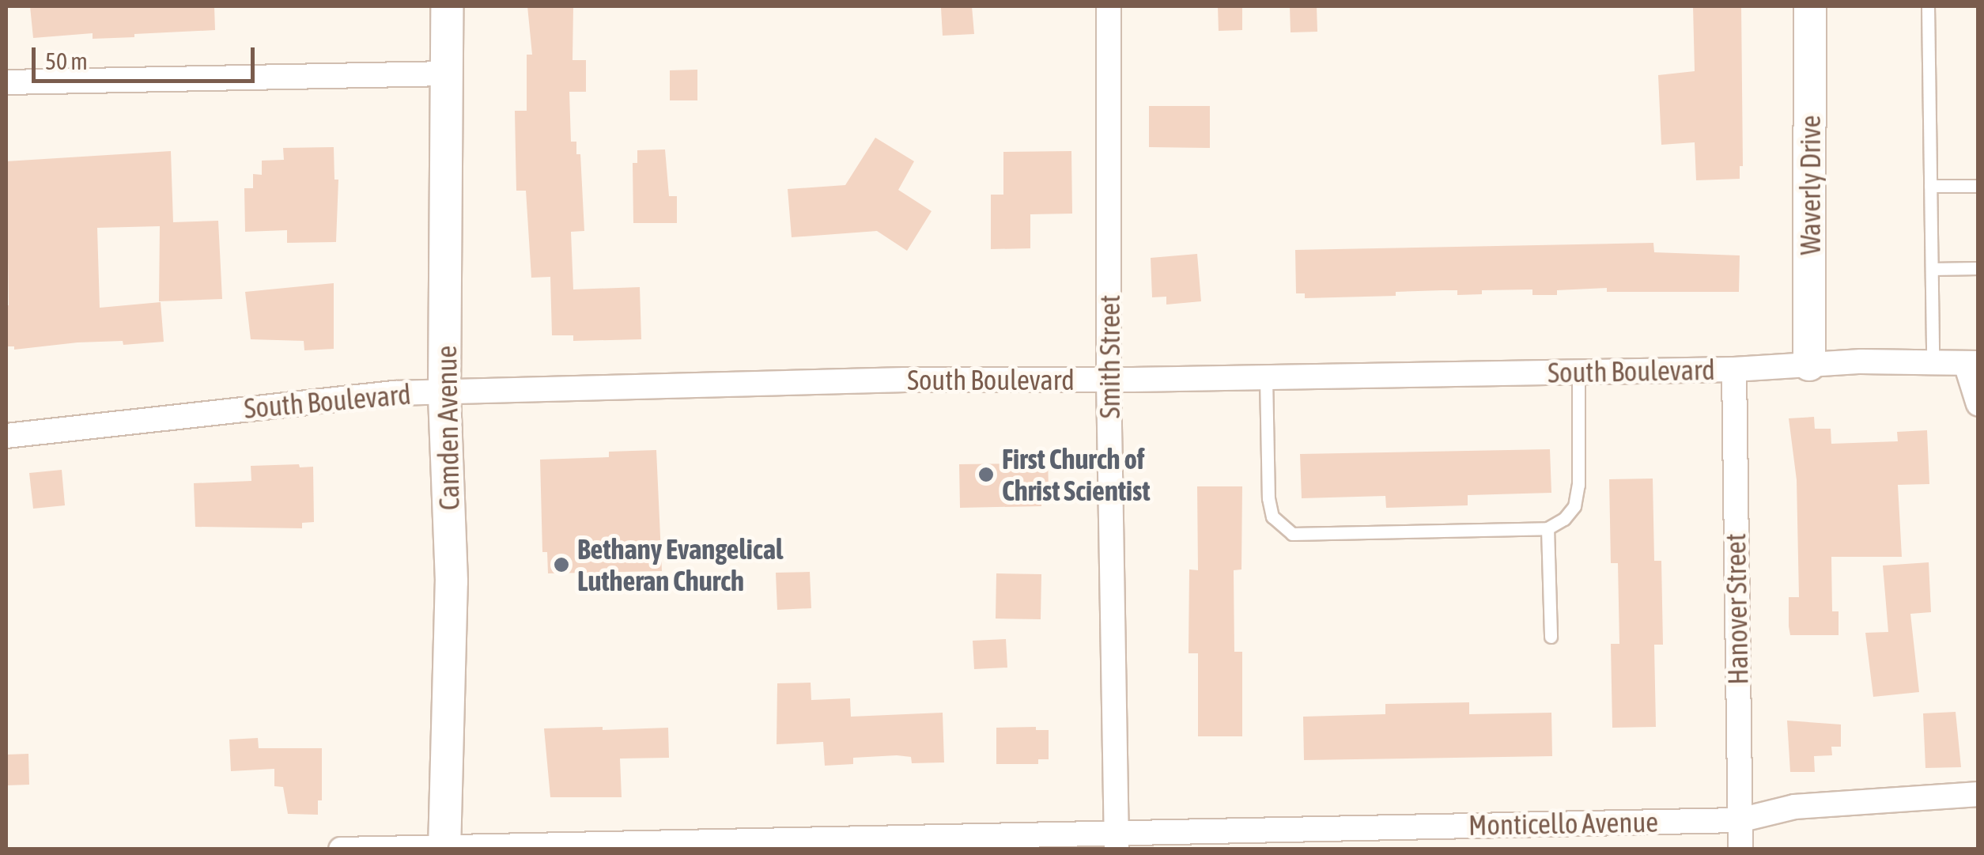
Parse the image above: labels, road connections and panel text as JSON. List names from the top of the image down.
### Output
{
  "streets": {
    "street": [
      "Waverly Drive",
      "Smith Street",
      "South Boulevard",
      "Camden Avenue",
      "Hanover Street",
      "Monticello Avenue"
    ]
  },
  "crossings": [
    ["Waverly Drive", "South Boulevard"],
    ["Smith Street", "South Boulevard"],
    ["Smith Street", "Monticello Avenue"],
    ["South Boulevard", "Camden Avenue"],
    ["South Boulevard", "Hanover Street"],
    ["Camden Avenue", "Monticello Avenue"],
    ["Hanover Street", "Monticello Avenue"]
  ],
  "places": ["First Church of Christ Scientist", "Bethany Evangelical Lutheran Church"],
  "scale_bar": "50 m"
}
